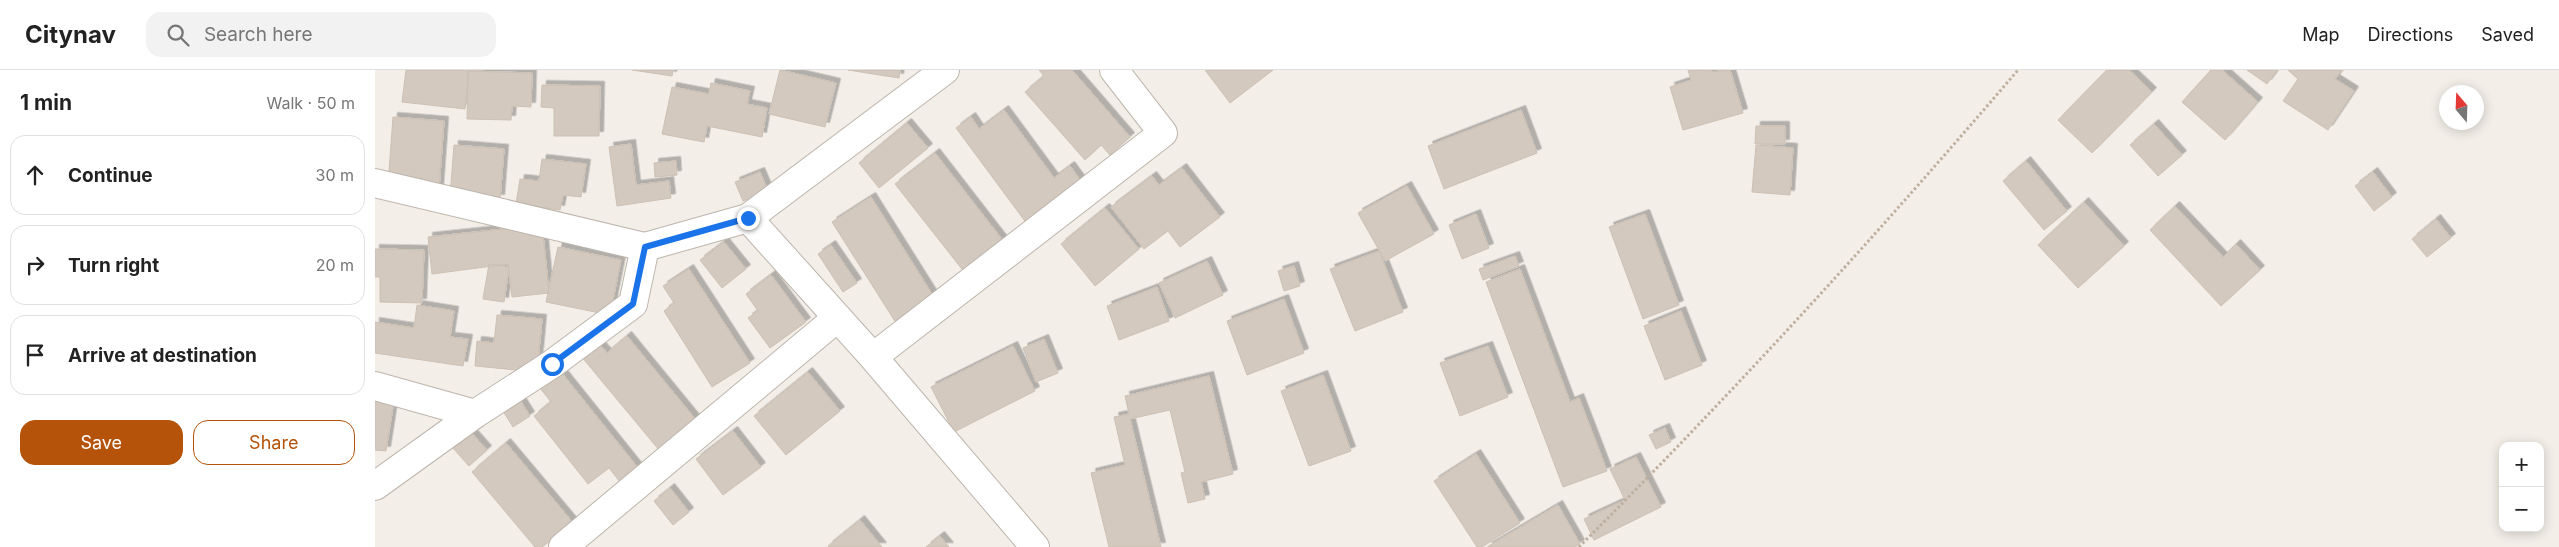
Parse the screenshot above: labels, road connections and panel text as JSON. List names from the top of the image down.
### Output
{
  "north": "top",
  "page": {
    "header": "Citynav",
    "search": "Search here",
    "nav": ["Map", "Directions", "Saved"],
    "heading": ["1 min", "Walk · 50 m"],
    "list": [
      ["Continue", "30 m"],
      ["Turn right", "20 m"],
      "Arrive at destination"
    ],
    "buttons": ["Save", "Share"],
    "map_buttons": ["+", "−"]
  }
}
